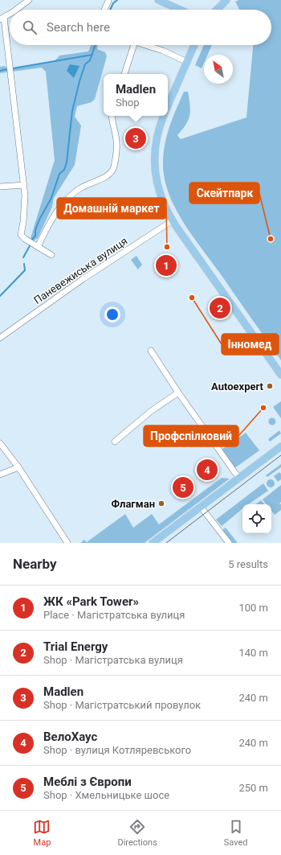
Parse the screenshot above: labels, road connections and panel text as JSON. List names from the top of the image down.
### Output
{
  "streets": {
    "street": ["Паневежиська вулиця"]
  },
  "places": [
    "Скейтпарк",
    "Домашній маркет",
    "Інномед",
    "Autoexpert",
    "Профспілковий",
    "Флагман"
  ],
  "north": "top left",
  "page": {
    "search": "Search here",
    "popup": ["Madlen", "Shop"],
    "pins": [
      "3",
      "1",
      "2",
      "4",
      "5"
    ],
    "heading": ["Nearby", "5 results"],
    "list": [
      {
        "mark": "1",
        "name": "ЖК «Park Tower»",
        "note": "Place · Магістратська вулиця",
        "value": "100 m"
      },
      {
        "mark": "2",
        "name": "Trial Energy",
        "note": "Shop · Магістратська вулиця",
        "value": "140 m"
      },
      {
        "mark": "3",
        "name": "Madlen",
        "note": "Shop · Магістратський провулок",
        "value": "240 m"
      },
      {
        "mark": "4",
        "name": "ВелоХаус",
        "note": "Shop · вулиця Котляревського",
        "value": "240 m"
      },
      {
        "mark": "5",
        "name": "Меблі з Європи",
        "note": "Shop · Хмельницьке шосе",
        "value": "250 m"
      }
    ],
    "nav": ["Map", "Directions", "Saved"]
  }
}
